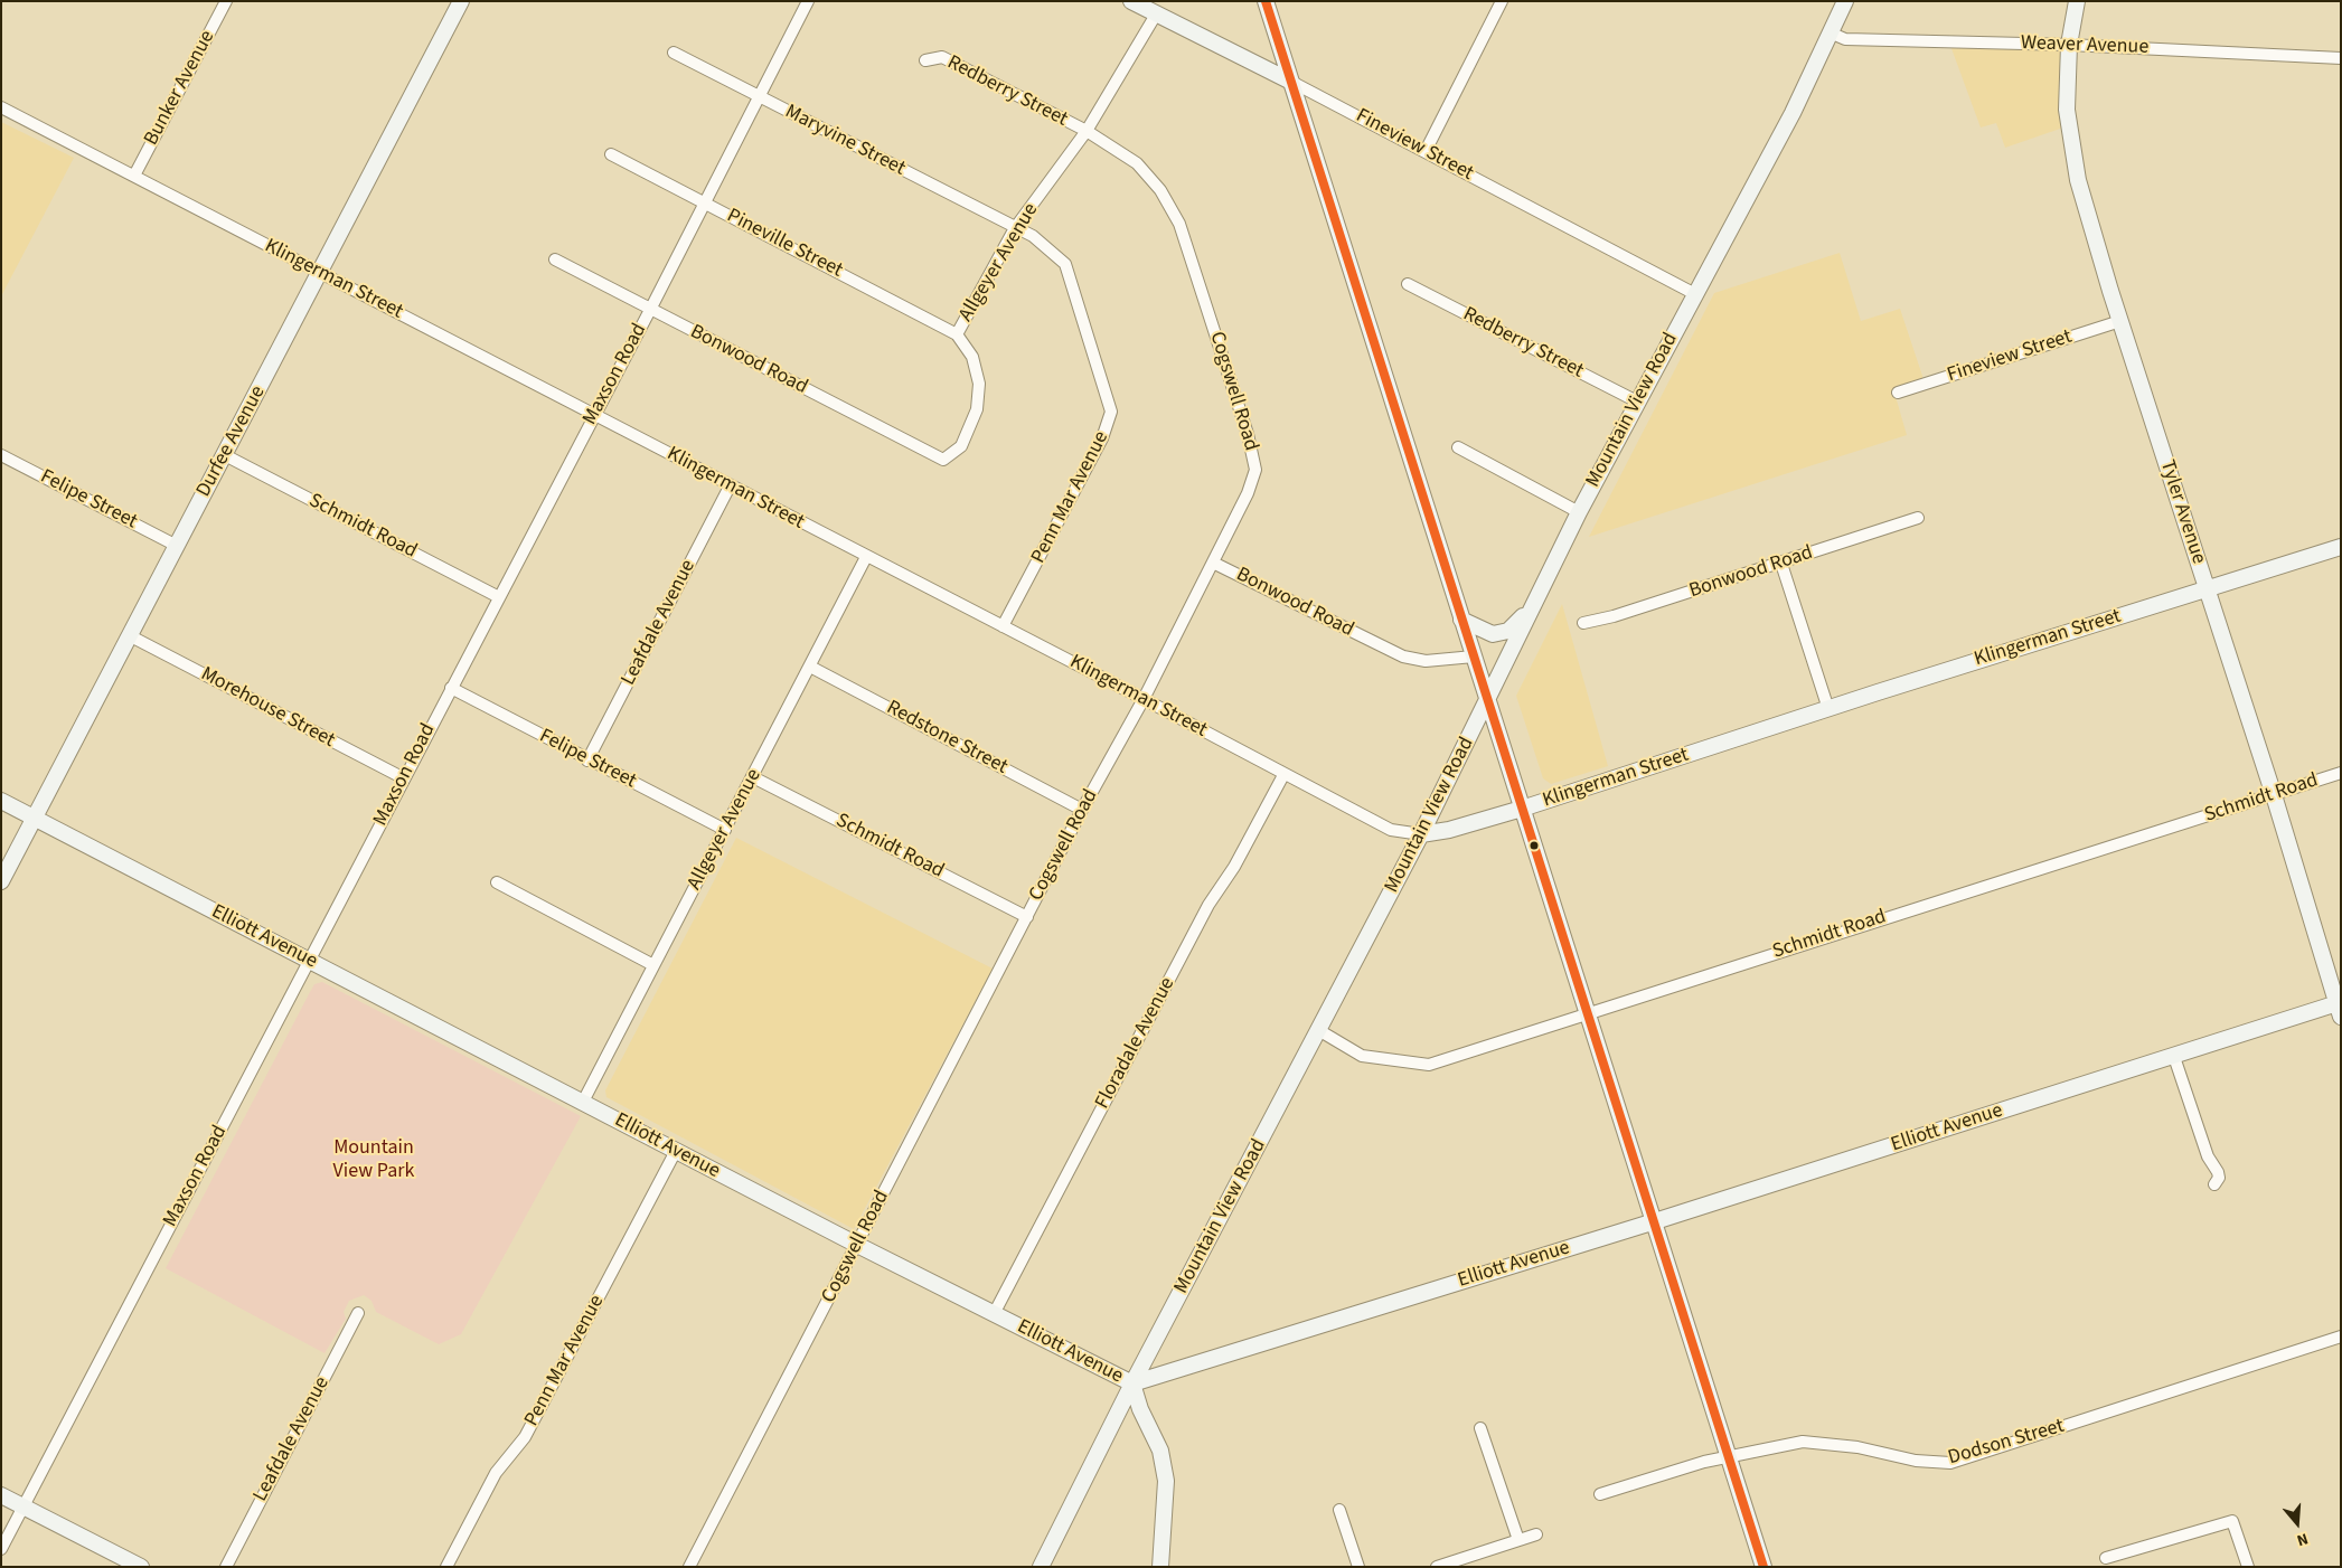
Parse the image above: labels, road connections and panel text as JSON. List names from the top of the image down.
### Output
{
  "streets": {
    "street": [
      "Weaver Avenue",
      "Bunker Avenue",
      "Redberry Street",
      "Maryvine Street",
      "Fineview Street",
      "Pineville Street",
      "Allgeyer Avenue",
      "Klingerman Street",
      "Bonwood Road",
      "Maxson Road",
      "Cogswell Road",
      "Mountain View Road",
      "Durfee Avenue",
      "Penn Mar Avenue",
      "Felipe Street",
      "Tyler Avenue",
      "Schmidt Road",
      "Leafdale Avenue",
      "Morehouse Street",
      "Redstone Street",
      "Elliott Avenue",
      "Floradale Avenue",
      "Dodson Street"
    ]
  },
  "crossings": [
    ["Weaver Avenue", "Mountain View Road"],
    ["Weaver Avenue", "Tyler Avenue"],
    ["Bunker Avenue", "Klingerman Street"],
    ["Redberry Street", "Allgeyer Avenue"],
    ["Redberry Street", "Cogswell Road"],
    ["Redberry Street", "Mountain View Road"],
    ["Maryvine Street", "Allgeyer Avenue"],
    ["Maryvine Street", "Maxson Road"],
    ["Maryvine Street", "Penn Mar Avenue"],
    ["Fineview Street", "Allgeyer Avenue"],
    ["Fineview Street", "Mountain View Road"],
    ["Fineview Street", "Tyler Avenue"],
    ["Pineville Street", "Allgeyer Avenue"],
    ["Pineville Street", "Maxson Road"],
    ["Allgeyer Avenue", "Klingerman Street"],
    ["Allgeyer Avenue", "Bonwood Road"],
    ["Allgeyer Avenue", "Cogswell Road"],
    ["Allgeyer Avenue", "Penn Mar Avenue"],
    ["Allgeyer Avenue", "Felipe Street"],
    ["Allgeyer Avenue", "Schmidt Road"],
    ["Allgeyer Avenue", "Redstone Street"],
    ["Allgeyer Avenue", "Elliott Avenue"],
    ["Klingerman Street", "Maxson Road"],
    ["Klingerman Street", "Cogswell Road"],
    ["Klingerman Street", "Mountain View Road"],
    ["Klingerman Street", "Durfee Avenue"],
    ["Klingerman Street", "Penn Mar Avenue"],
    ["Klingerman Street", "Tyler Avenue"],
    ["Klingerman Street", "Leafdale Avenue"],
    ["Klingerman Street", "Floradale Avenue"],
    ["Bonwood Road", "Maxson Road"],
    ["Bonwood Road", "Cogswell Road"],
    ["Maxson Road", "Felipe Street"],
    ["Maxson Road", "Schmidt Road"],
    ["Maxson Road", "Morehouse Street"],
    ["Maxson Road", "Elliott Avenue"],
    ["Cogswell Road", "Schmidt Road"],
    ["Cogswell Road", "Redstone Street"],
    ["Cogswell Road", "Elliott Avenue"],
    ["Mountain View Road", "Schmidt Road"],
    ["Mountain View Road", "Elliott Avenue"],
    ["Durfee Avenue", "Felipe Street"],
    ["Durfee Avenue", "Schmidt Road"],
    ["Durfee Avenue", "Morehouse Street"],
    ["Durfee Avenue", "Elliott Avenue"],
    ["Penn Mar Avenue", "Elliott Avenue"],
    ["Felipe Street", "Leafdale Avenue"],
    ["Tyler Avenue", "Schmidt Road"],
    ["Tyler Avenue", "Elliott Avenue"],
    ["Elliott Avenue", "Floradale Avenue"]
  ],
  "parks": ["Mountain View Park"],
  "north": "bottom"
}
